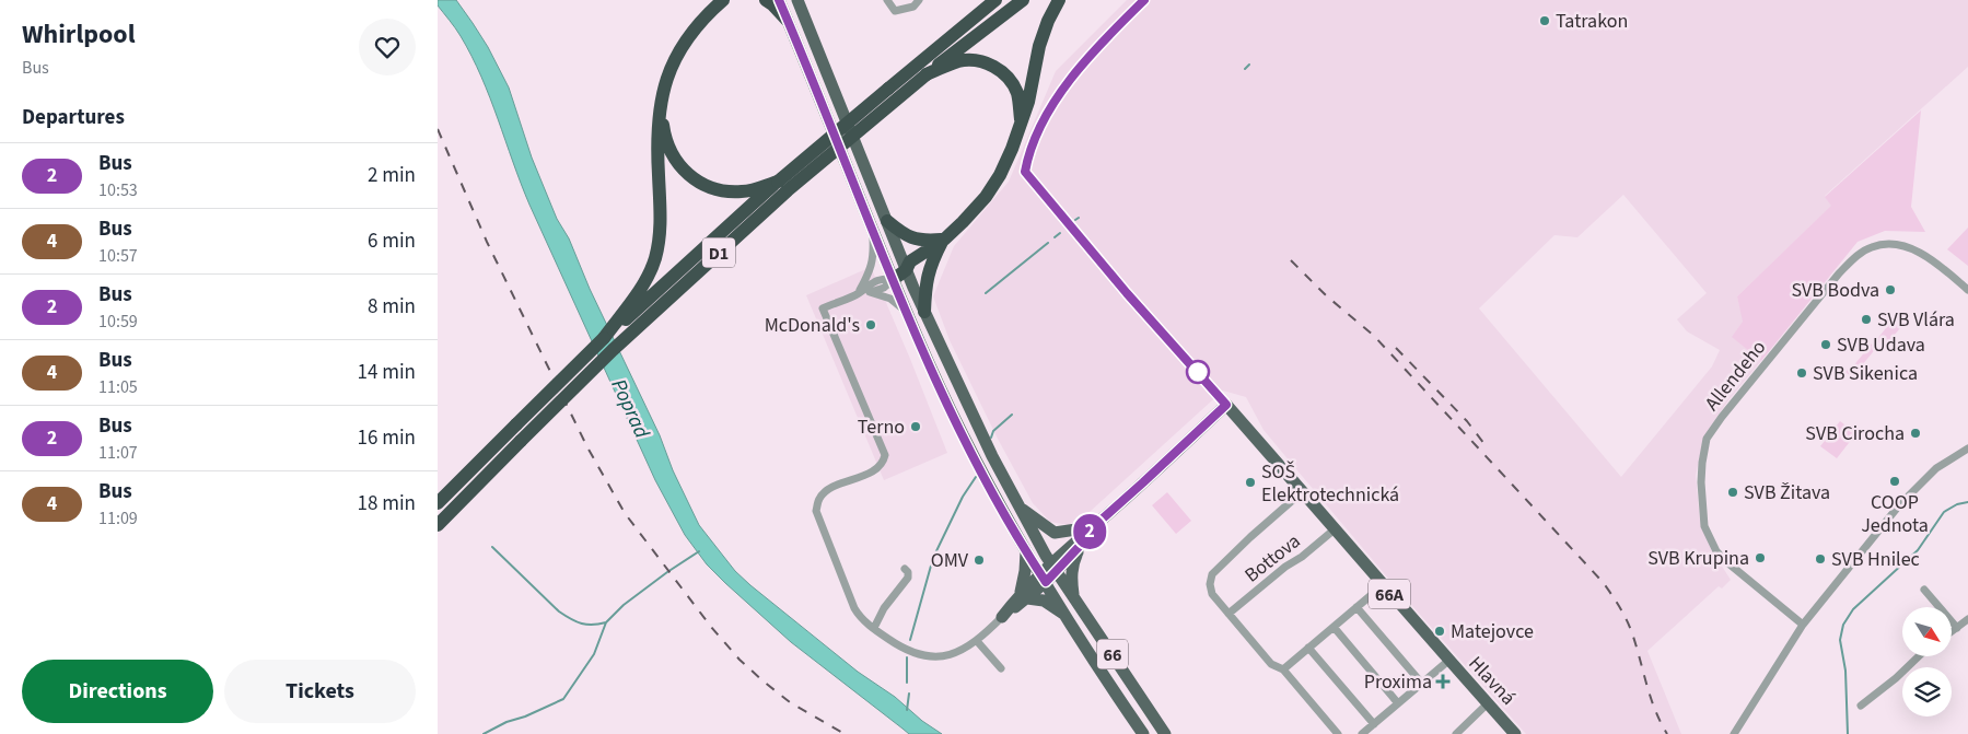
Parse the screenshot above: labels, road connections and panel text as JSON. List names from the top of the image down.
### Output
{
  "streets": {
    "highway": ["D1"],
    "main road": ["66A", "66", "Hlavná"],
    "street": ["Allendeho", "Bottova"]
  },
  "crossings": [
    ["Bottova", "Hlavná"]
  ],
  "water": ["Poprad"],
  "places": {
    "other": [
      "Tatrakon",
      "SVB Bodva",
      "SVB Vlára",
      "McDonald's",
      "SVB Udava",
      "SVB Sikenica",
      "Terno",
      "SVB Cirocha",
      "COOP Jednota",
      "SOŠ Elektrotechnická",
      "SVB Žitava",
      "SVB Krupina",
      "SVB Hnilec",
      "OMV",
      "Matejovce"
    ],
    "health": ["Proxima"]
  },
  "lines": ["bus line 2"],
  "north": "bottom right",
  "page": {
    "heading": [
      ["Whirlpool", "Bus"],
      "Departures"
    ],
    "on_map": "2",
    "list": [
      {
        "mark": "2",
        "name": "Bus",
        "note": "10:53",
        "value": "2 min"
      },
      {
        "mark": "4",
        "name": "Bus",
        "note": "10:57",
        "value": "6 min"
      },
      {
        "mark": "2",
        "name": "Bus",
        "note": "10:59",
        "value": "8 min"
      },
      {
        "mark": "4",
        "name": "Bus",
        "note": "11:05",
        "value": "14 min"
      },
      {
        "mark": "2",
        "name": "Bus",
        "note": "11:07",
        "value": "16 min"
      },
      {
        "mark": "4",
        "name": "Bus",
        "note": "11:09",
        "value": "18 min"
      }
    ],
    "buttons": ["Directions", "Tickets"]
  }
}
